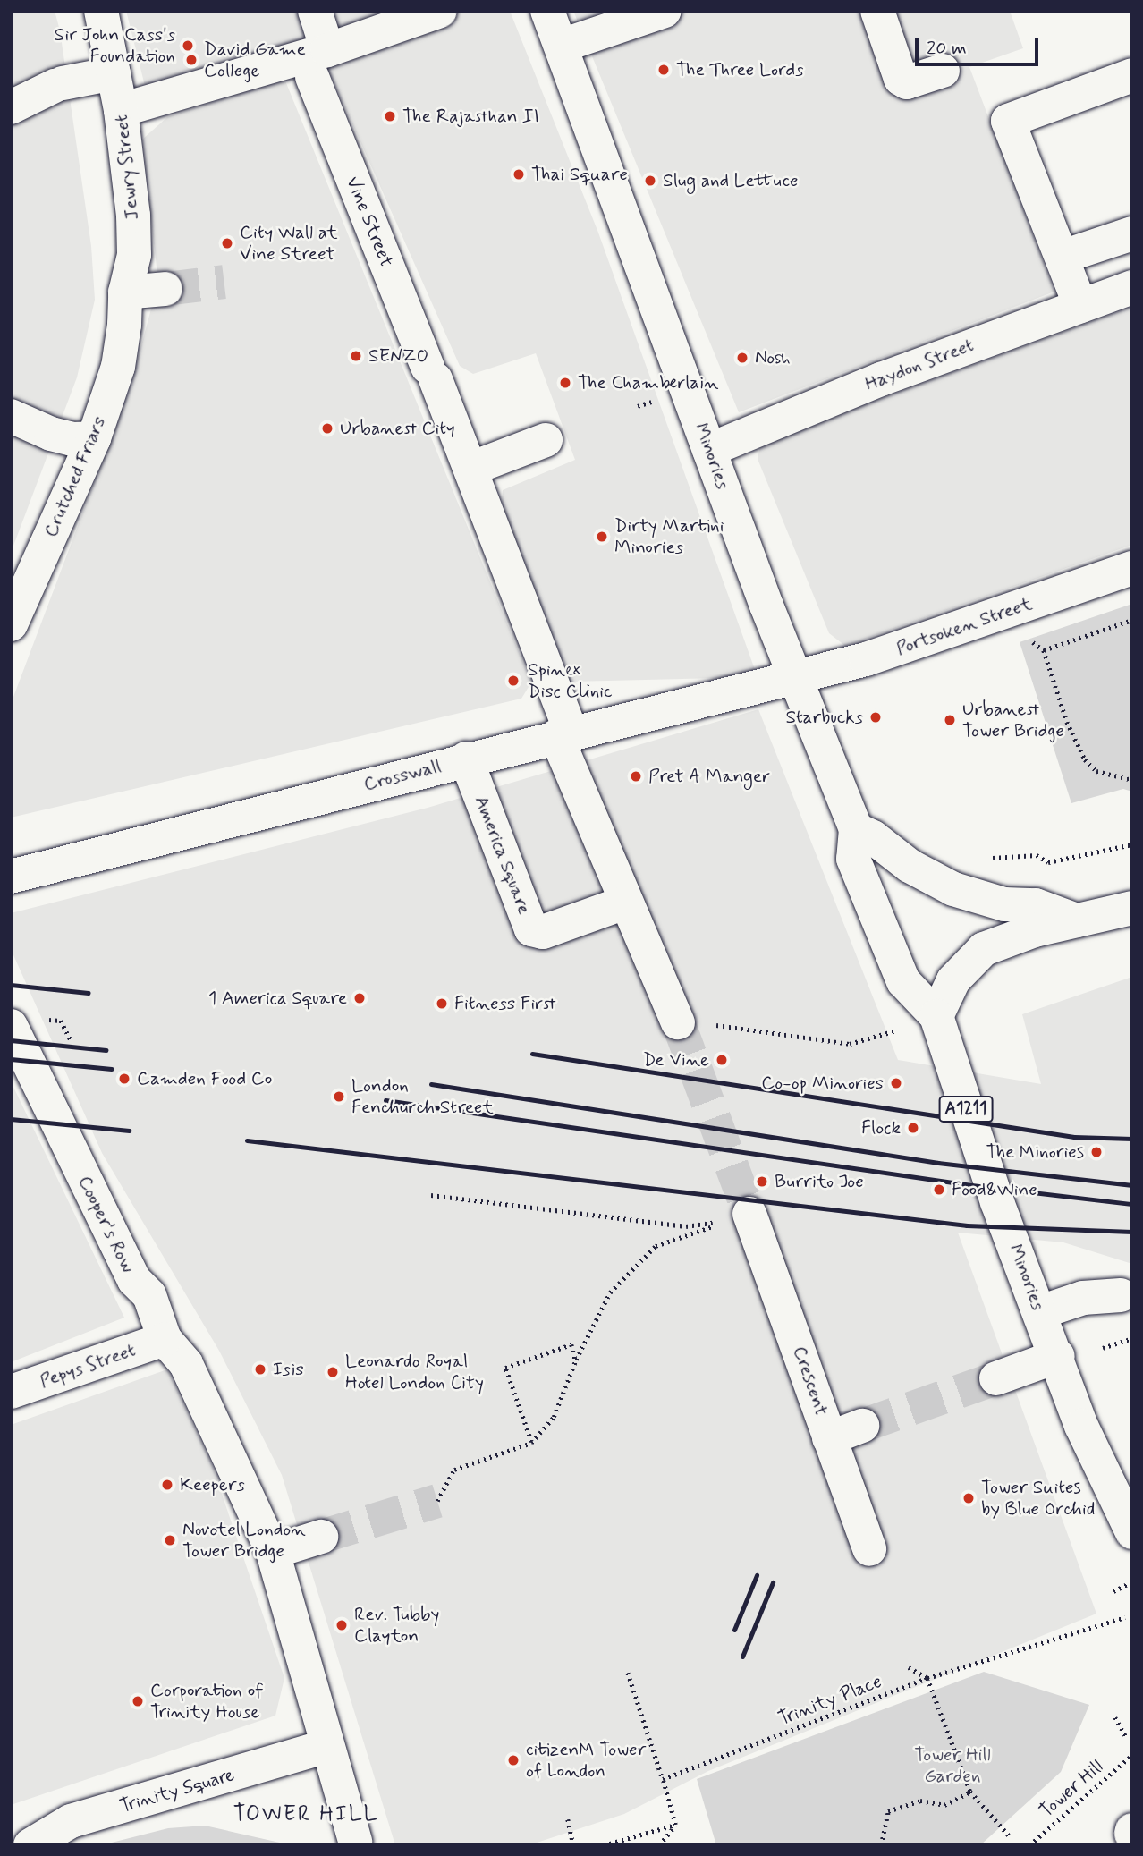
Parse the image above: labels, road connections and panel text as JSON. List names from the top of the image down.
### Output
{
  "streets": {
    "main road": [
      "Jewry Street",
      "Vine Street",
      "Haydon Street",
      "Minories",
      "Crutched Friars",
      "Portsoken Street",
      "Crosswall",
      "America Square",
      "A1211",
      "Cooper's Row",
      "Pepys Street",
      "Crescent",
      "Trinity Square"
    ],
    "path": ["Trinity Place", "Tower Hill"]
  },
  "crossings": [
    ["Jewry Street", "Crutched Friars"],
    ["Vine Street", "Crosswall"],
    ["Haydon Street", "Minories"],
    ["Minories", "Portsoken Street"],
    ["Minories", "Crosswall"],
    ["Portsoken Street", "Crosswall"],
    ["Crosswall", "America Square"],
    ["Cooper's Row", "Pepys Street"]
  ],
  "districts": ["TOWER HILL"],
  "parks": ["Tower Hill Garden"],
  "places": [
    "Sir John Cass's Foundation",
    "David Game College",
    "The Three Lords",
    "The Rajasthan II",
    "Thai Square",
    "Slug and Lettuce",
    "City Wall at Vine Street",
    "SENZO",
    "Nosh",
    "The Chamberlain",
    "Urbanest City",
    "Dirty Martini Minories",
    "Spinex Disc Clinic",
    "Starbucks",
    "Urbanest Tower Bridge",
    "Pret A Manger",
    "1 America Square",
    "Fitness First",
    "De Vine",
    "Camden Food Co",
    "Co-op Minories",
    "London Fenchurch Street",
    "Flock",
    "The Minories",
    "Burrito Joe",
    "Food&Wine",
    "Isis",
    "Leonardo Royal Hotel London City",
    "Keepers",
    "Tower Suites by Blue Orchid",
    "Novotel London Tower Bridge",
    "Rev. Tubby Clayton",
    "Corporation of Trinity House",
    "citizenM Tower of London"
  ],
  "scale_bar": "20 m"
}
